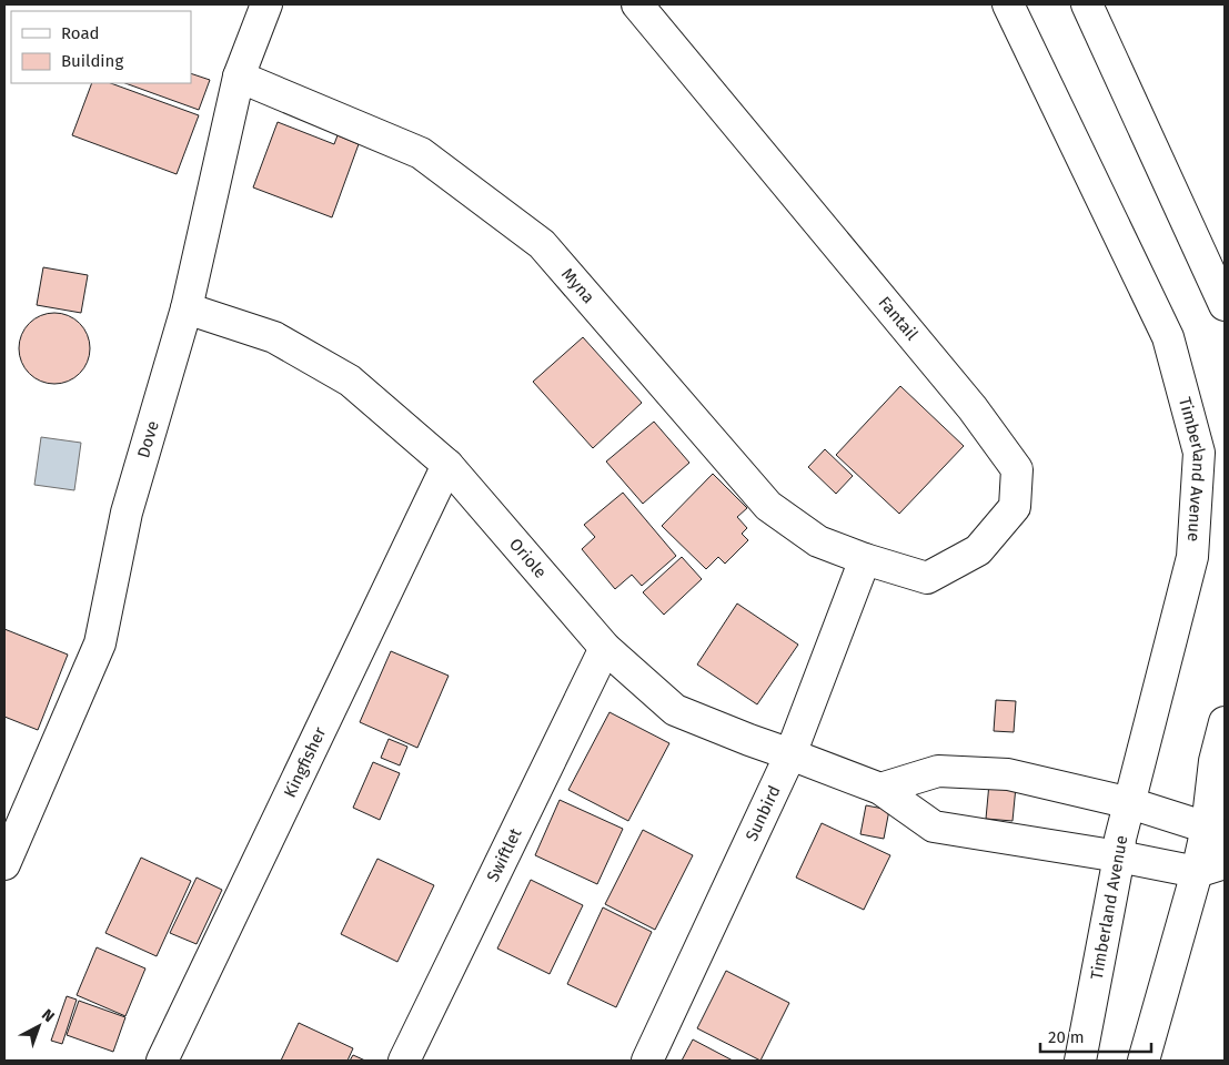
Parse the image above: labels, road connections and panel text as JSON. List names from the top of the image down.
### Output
{
  "streets": {
    "street": [
      "Myna",
      "Fantail",
      "Dove",
      "Timberland Avenue",
      "Oriole",
      "Kingfisher",
      "Sunbird",
      "Swiftlet"
    ]
  },
  "crossings": [
    ["Myna", "Fantail"],
    ["Myna", "Dove"],
    ["Myna", "Sunbird"],
    ["Fantail", "Sunbird"],
    ["Dove", "Oriole"],
    ["Timberland Avenue", "Oriole"],
    ["Oriole", "Kingfisher"],
    ["Oriole", "Sunbird"],
    ["Oriole", "Swiftlet"]
  ],
  "legend": ["Road", "Building"],
  "scale_bar": "20 m",
  "north": "top right"
}
